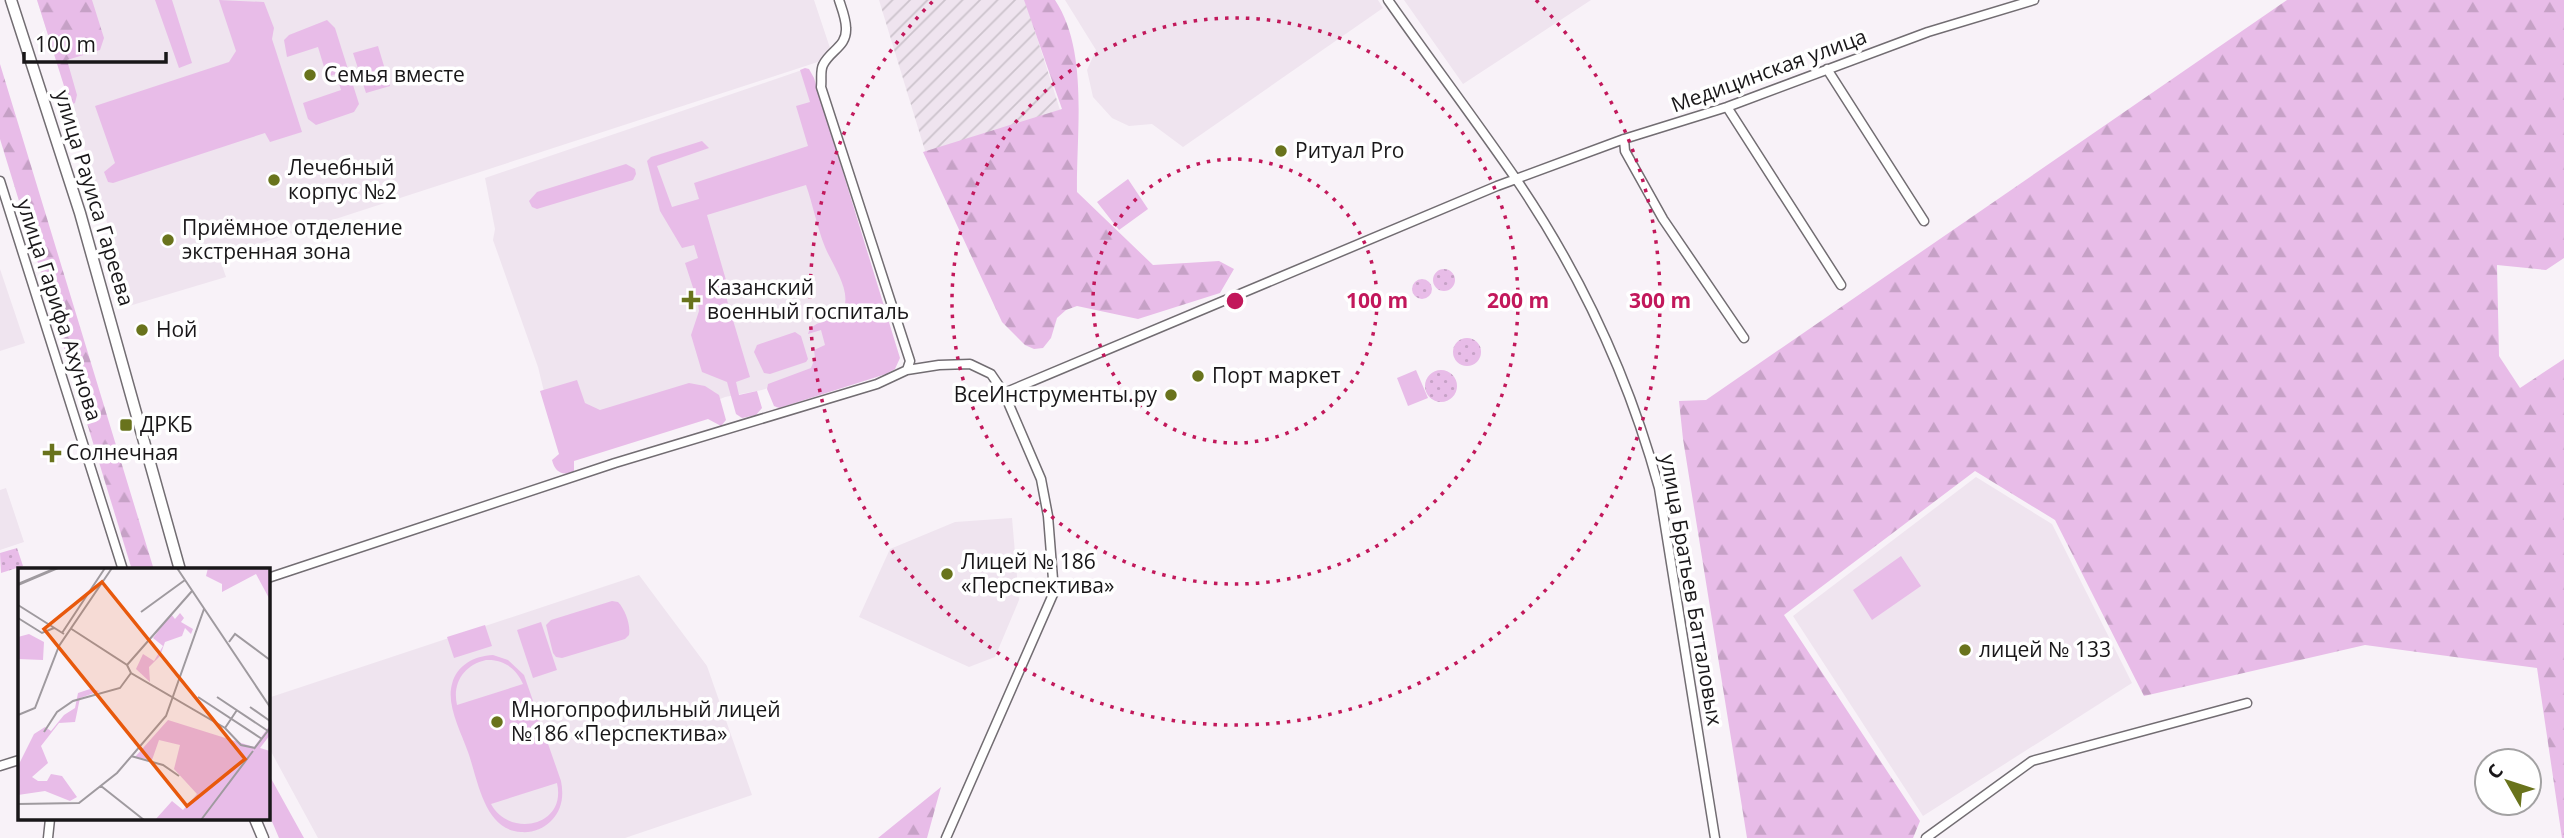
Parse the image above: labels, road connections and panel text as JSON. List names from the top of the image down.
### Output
{
  "streets": {
    "street": [
      "Медицинская улица",
      "улица Рауиса Гареева",
      "улица Гарифа Ахунова",
      "улица Братьев Батталовых"
    ]
  },
  "crossings": [
    ["Медицинская улица", "улица Братьев Батталовых"]
  ],
  "places": {
    "other": [
      "Семья вместе",
      "Ритуал Pro",
      "Лечебный корпус №2",
      "Приёмное отделение экстренная зона",
      "Ной",
      "Порт маркет",
      "ВсеИнструменты.ру",
      "Лицей № 186 «Перспектива»",
      "лицей № 133",
      "Многопрофильный лицей №186 «Перспектива»"
    ],
    "health": ["Казанский военный госпиталь", "Солнечная"],
    "transit": ["ДРКБ"]
  },
  "scale_bar": "100 m",
  "north": "top left",
  "rings": ["100 m", "200 m", "300 m"]
}
